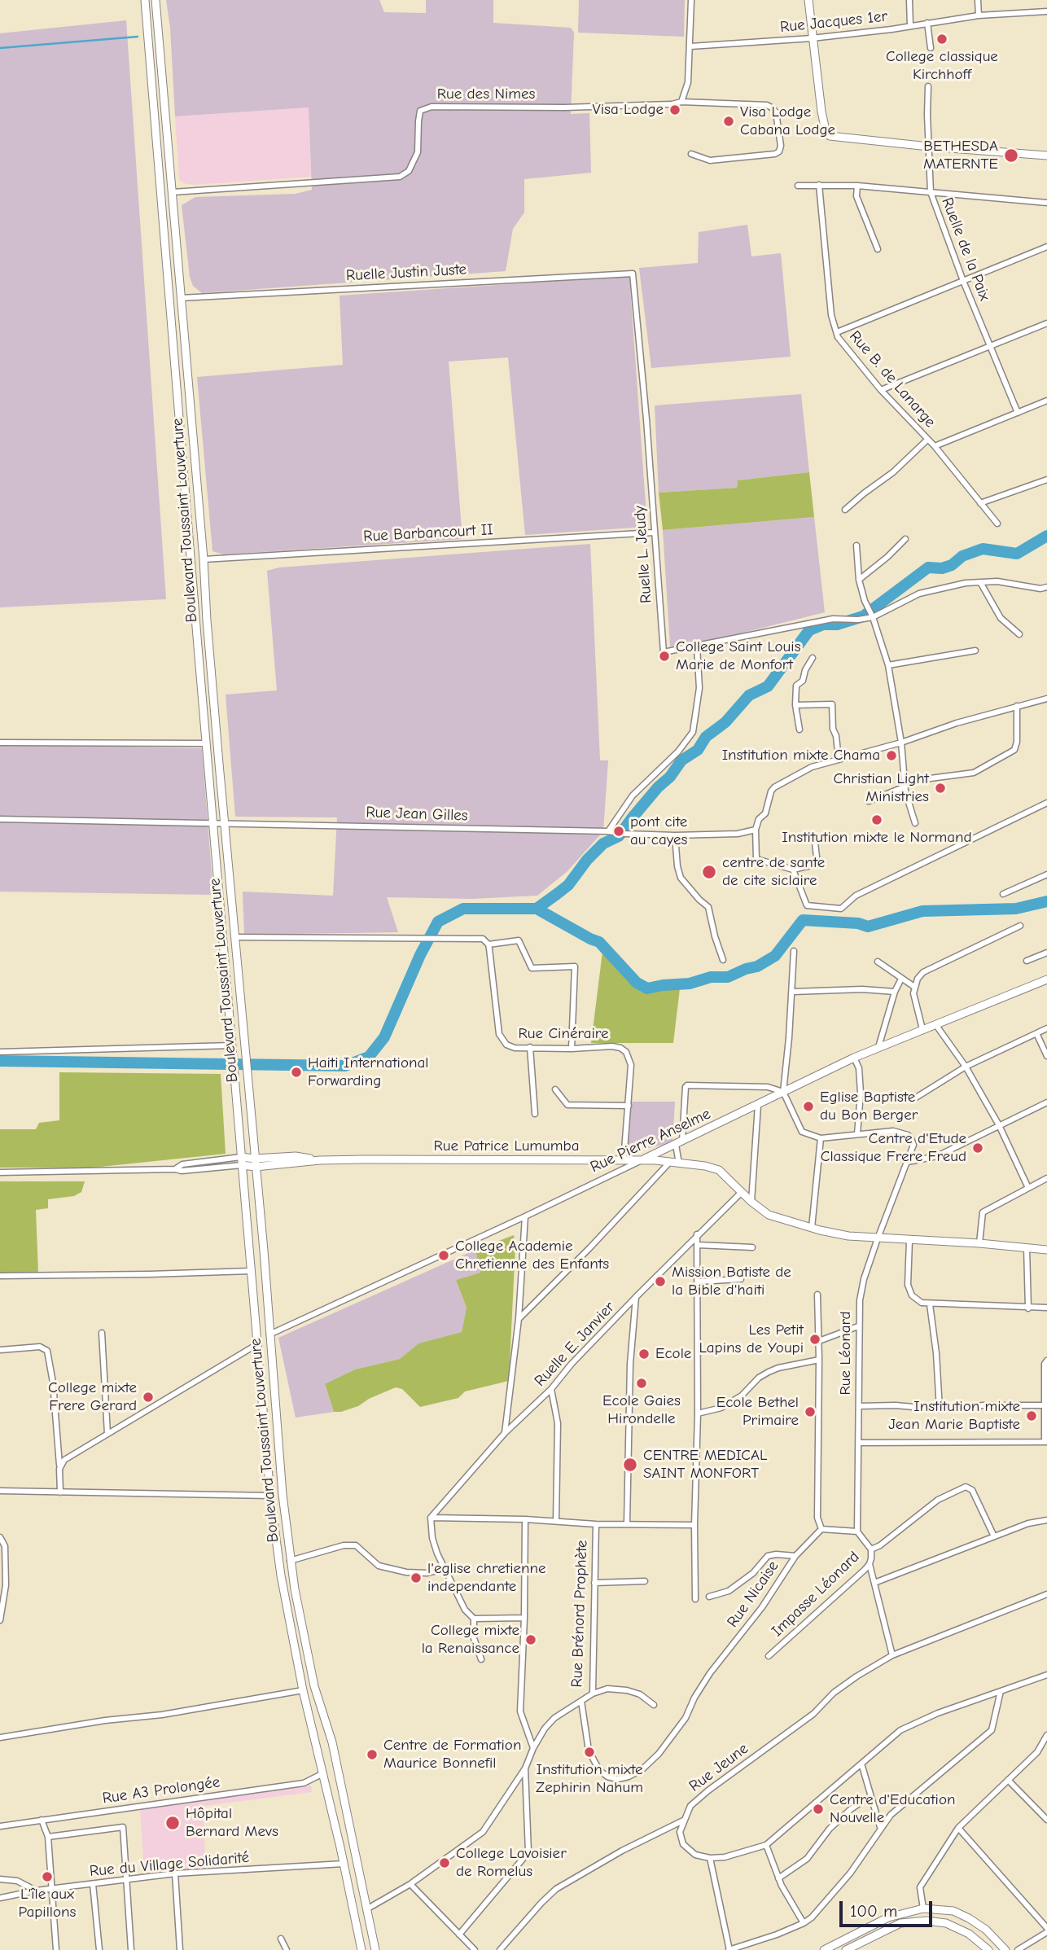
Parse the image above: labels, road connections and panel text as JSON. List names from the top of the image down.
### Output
{
  "streets": {
    "main road": ["Boulevard Toussaint Louverture", "Rue Pierre Anselme", "Rue Patrice Lumumba"],
    "street": [
      "Rue Jacques 1er",
      "Rue des Nimes",
      "Ruelle de la Paix",
      "Ruelle Justin Juste",
      "Rue B. de Lanarge",
      "Rue Barbancourt II",
      "Ruelle L. Jeudy",
      "Rue Jean Gilles",
      "Rue Cinéraire",
      "Ruelle E. Janvier",
      "Rue Léonard",
      "Rue Nicaise",
      "Impasse Léonard",
      "Rue Brénord Prophète",
      "Rue Jeune",
      "Rue A3 Prolongée",
      "Rue du Village Solidarité"
    ]
  },
  "crossings": [
    ["Rue des Nimes", "Boulevard Toussaint Louverture"],
    ["Ruelle Justin Juste", "Boulevard Toussaint Louverture"],
    ["Ruelle Justin Juste", "Ruelle L. Jeudy"],
    ["Boulevard Toussaint Louverture", "Rue Barbancourt II"],
    ["Boulevard Toussaint Louverture", "Rue Jean Gilles"],
    ["Boulevard Toussaint Louverture", "Rue Pierre Anselme"],
    ["Boulevard Toussaint Louverture", "Rue Patrice Lumumba"],
    ["Boulevard Toussaint Louverture", "Rue Brénord Prophète"],
    ["Boulevard Toussaint Louverture", "Rue A3 Prolongée"],
    ["Boulevard Toussaint Louverture", "Rue du Village Solidarité"],
    ["Rue Barbancourt II", "Ruelle L. Jeudy"],
    ["Rue Cinéraire", "Rue Patrice Lumumba"],
    ["Rue Pierre Anselme", "Rue Patrice Lumumba"],
    ["Rue Patrice Lumumba", "Ruelle E. Janvier"],
    ["Rue Patrice Lumumba", "Rue Léonard"],
    ["Rue Nicaise", "Rue Brénord Prophète"]
  ],
  "places": [
    "College classique Kirchhoff",
    "Visa Lodge",
    "Visa Lodge Cabana Lodge",
    "BETHESDA MATERNTE",
    "College Saint Louis Marie de Monfort",
    "Institution mixte Chama",
    "Christian Light Ministries",
    "Institution mixte le Normand",
    "pont cite au cayes",
    "centre de sante de cite siclaire",
    "Haiti International Forwarding",
    "Eglise Baptiste du Bon Berger",
    "Centre d'Etude Classique Frere Freud",
    "College Academie Chretienne des Enfants",
    "Mission Batiste de la Bible d'haiti",
    "Les Petit Lapins de Youpi",
    "Ecole",
    "Ecole Gaies Hirondelle",
    "College mixte Frere Gerard",
    "Ecole Bethel Primaire",
    "Institution mixte Jean Marie Baptiste",
    "CENTRE MEDICAL SAINT MONFORT",
    "l'eglise chretienne independante",
    "College mixte la Renaissance",
    "Institution mixte Zephirin Nahum",
    "Centre de Formation Maurice Bonnefil",
    "Centre d'Education Nouvelle",
    "Hôpital Bernard Mevs",
    "College Lavoisier de Romelus",
    "L'île aux Papillons"
  ],
  "scale_bar": "100 m"
}
